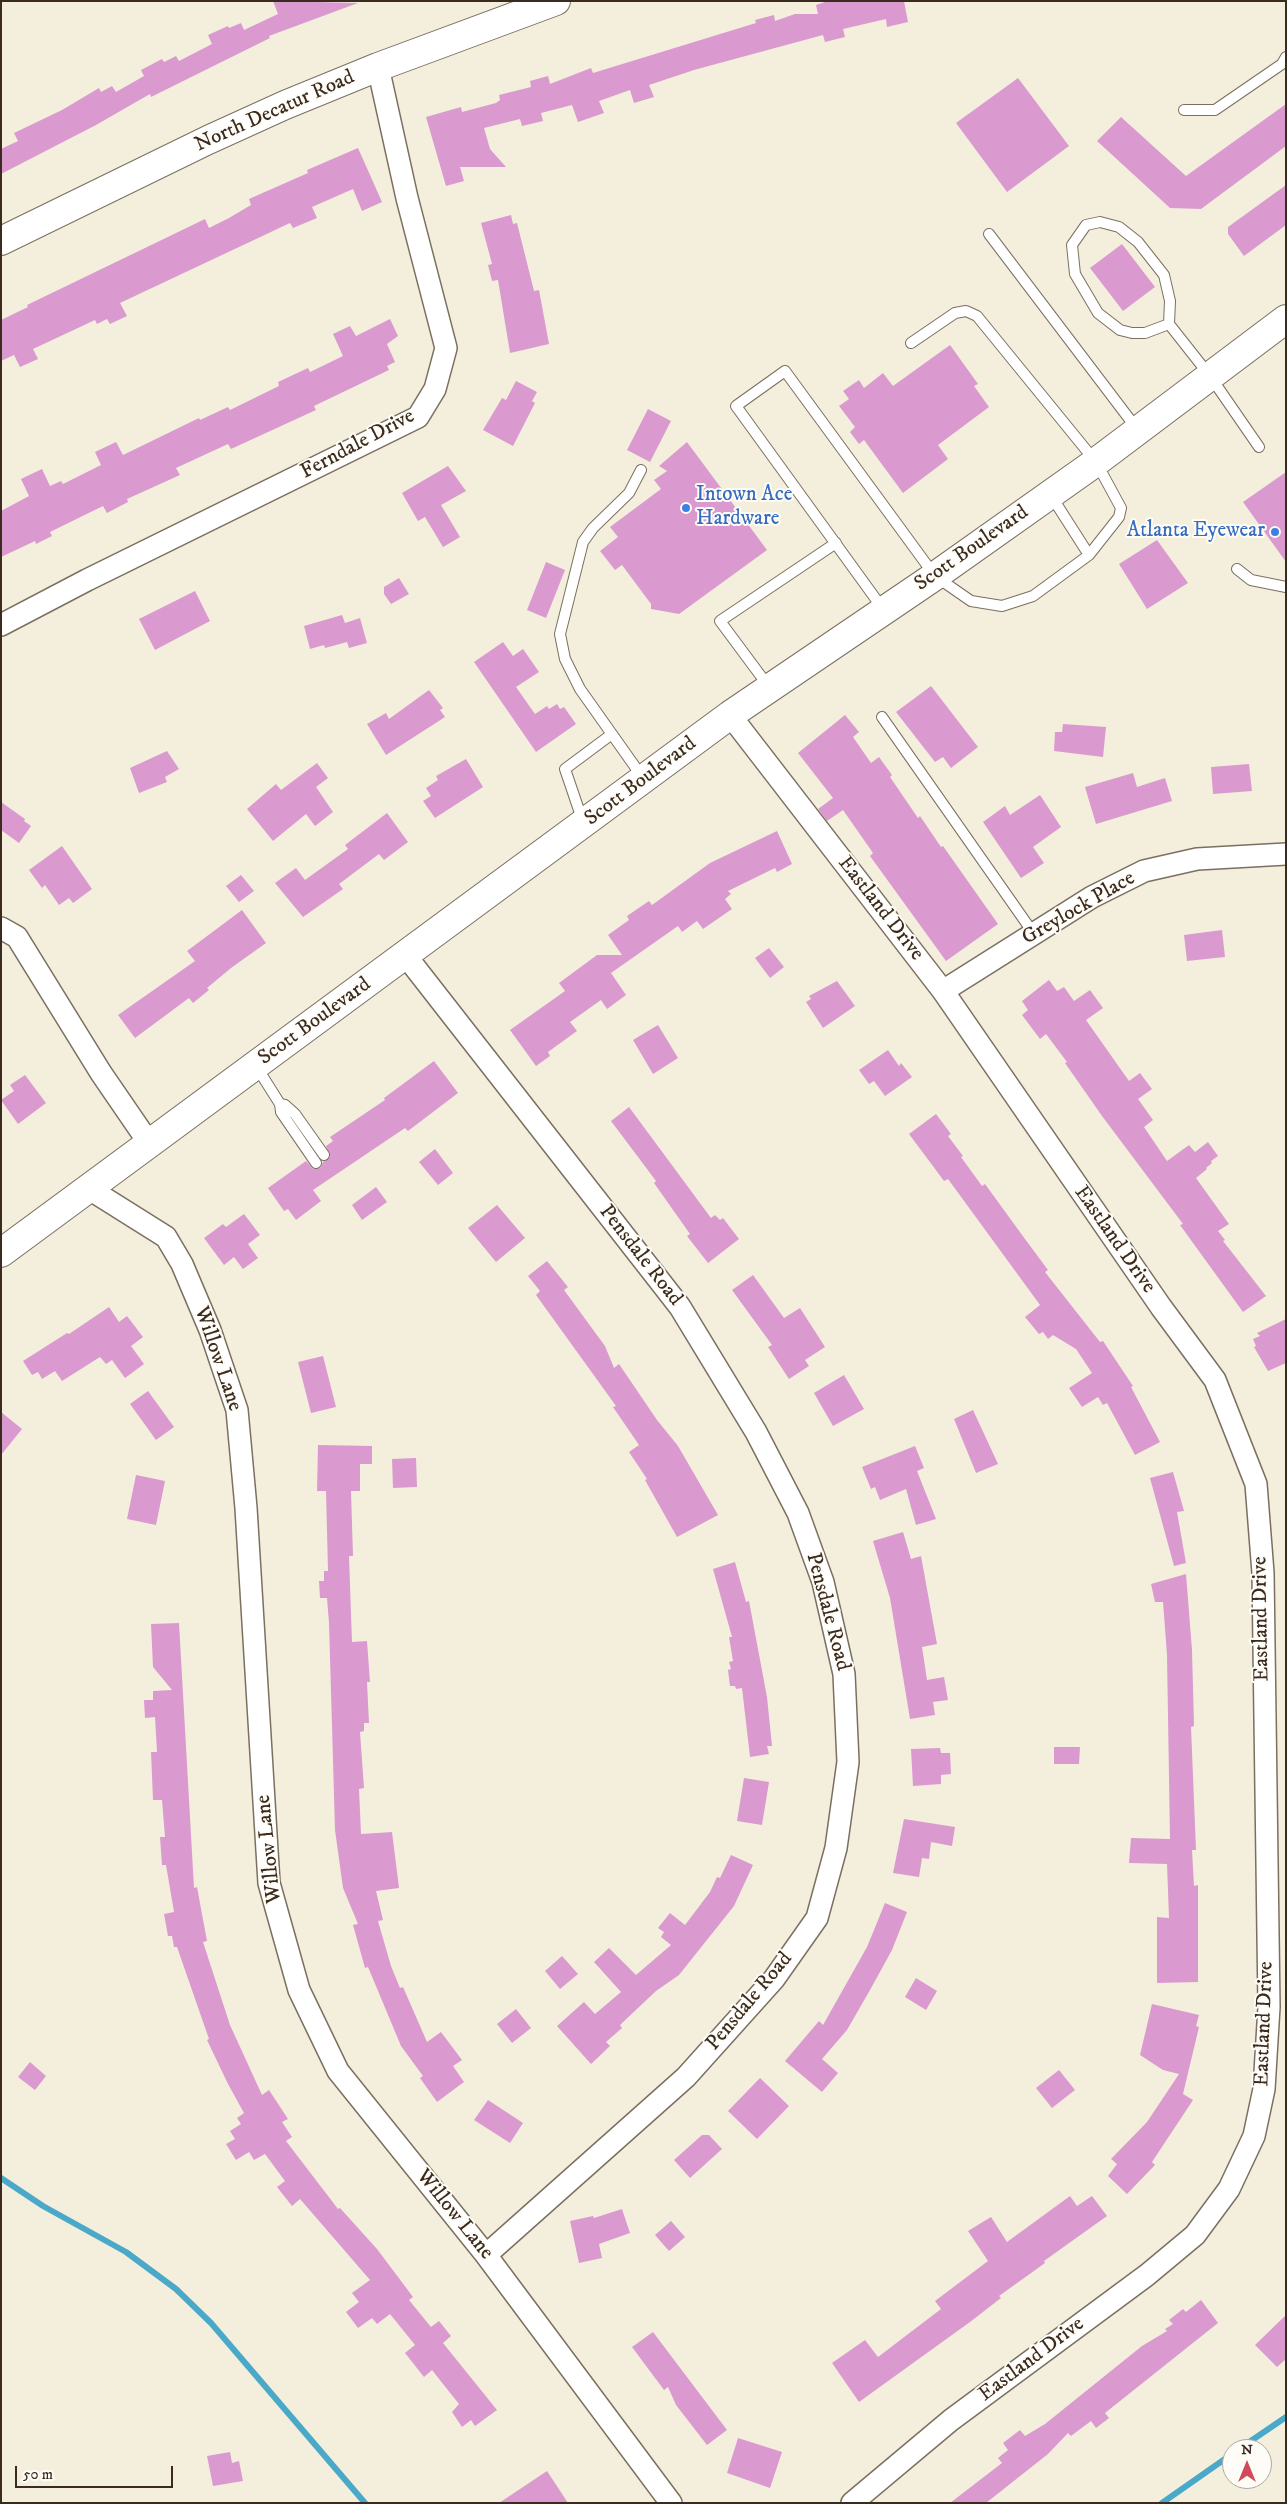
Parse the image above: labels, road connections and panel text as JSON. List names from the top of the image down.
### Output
{
  "streets": {
    "main road": ["North Decatur Road", "Scott Boulevard"],
    "street": [
      "Ferndale Drive",
      "Eastland Drive",
      "Greylock Place",
      "Pensdale Road",
      "Willow Lane"
    ]
  },
  "crossings": [
    ["North Decatur Road", "Ferndale Drive"],
    ["Scott Boulevard", "Eastland Drive"],
    ["Scott Boulevard", "Pensdale Road"],
    ["Scott Boulevard", "Willow Lane"],
    ["Eastland Drive", "Greylock Place"],
    ["Pensdale Road", "Willow Lane"]
  ],
  "places": ["Intown Ace Hardware", "Atlanta Eyewear"],
  "scale_bar": "50 m",
  "north": "top"
}
